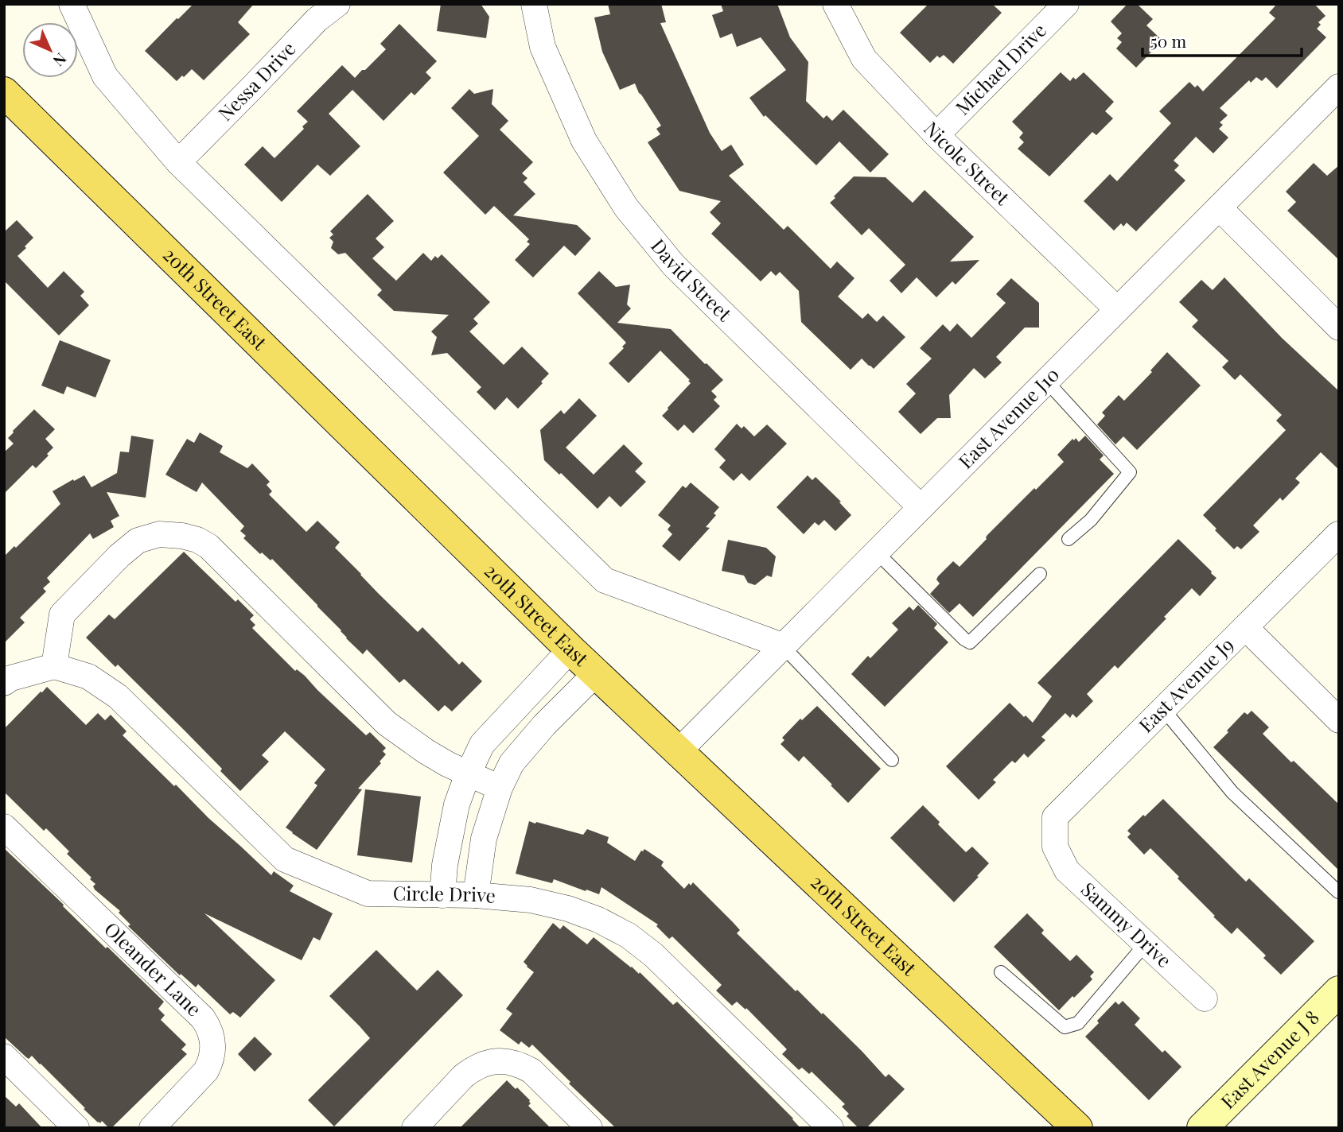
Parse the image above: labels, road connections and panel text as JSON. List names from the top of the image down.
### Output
{
  "streets": {
    "main road": ["20th Street East"],
    "street": [
      "Michael Drive",
      "Nessa Drive",
      "Nicole Street",
      "David Street",
      "East Avenue J10",
      "East Avenue J9",
      "Circle Drive",
      "Sammy Drive",
      "Oleander Lane",
      "East Avenue J 8"
    ]
  },
  "crossings": [
    ["Michael Drive", "Nicole Street"],
    ["Nicole Street", "East Avenue J10"],
    ["David Street", "East Avenue J10"],
    ["20th Street East", "East Avenue J10"],
    ["East Avenue J9", "Sammy Drive"]
  ],
  "scale_bar": "50 m",
  "north": "bottom right"
}
